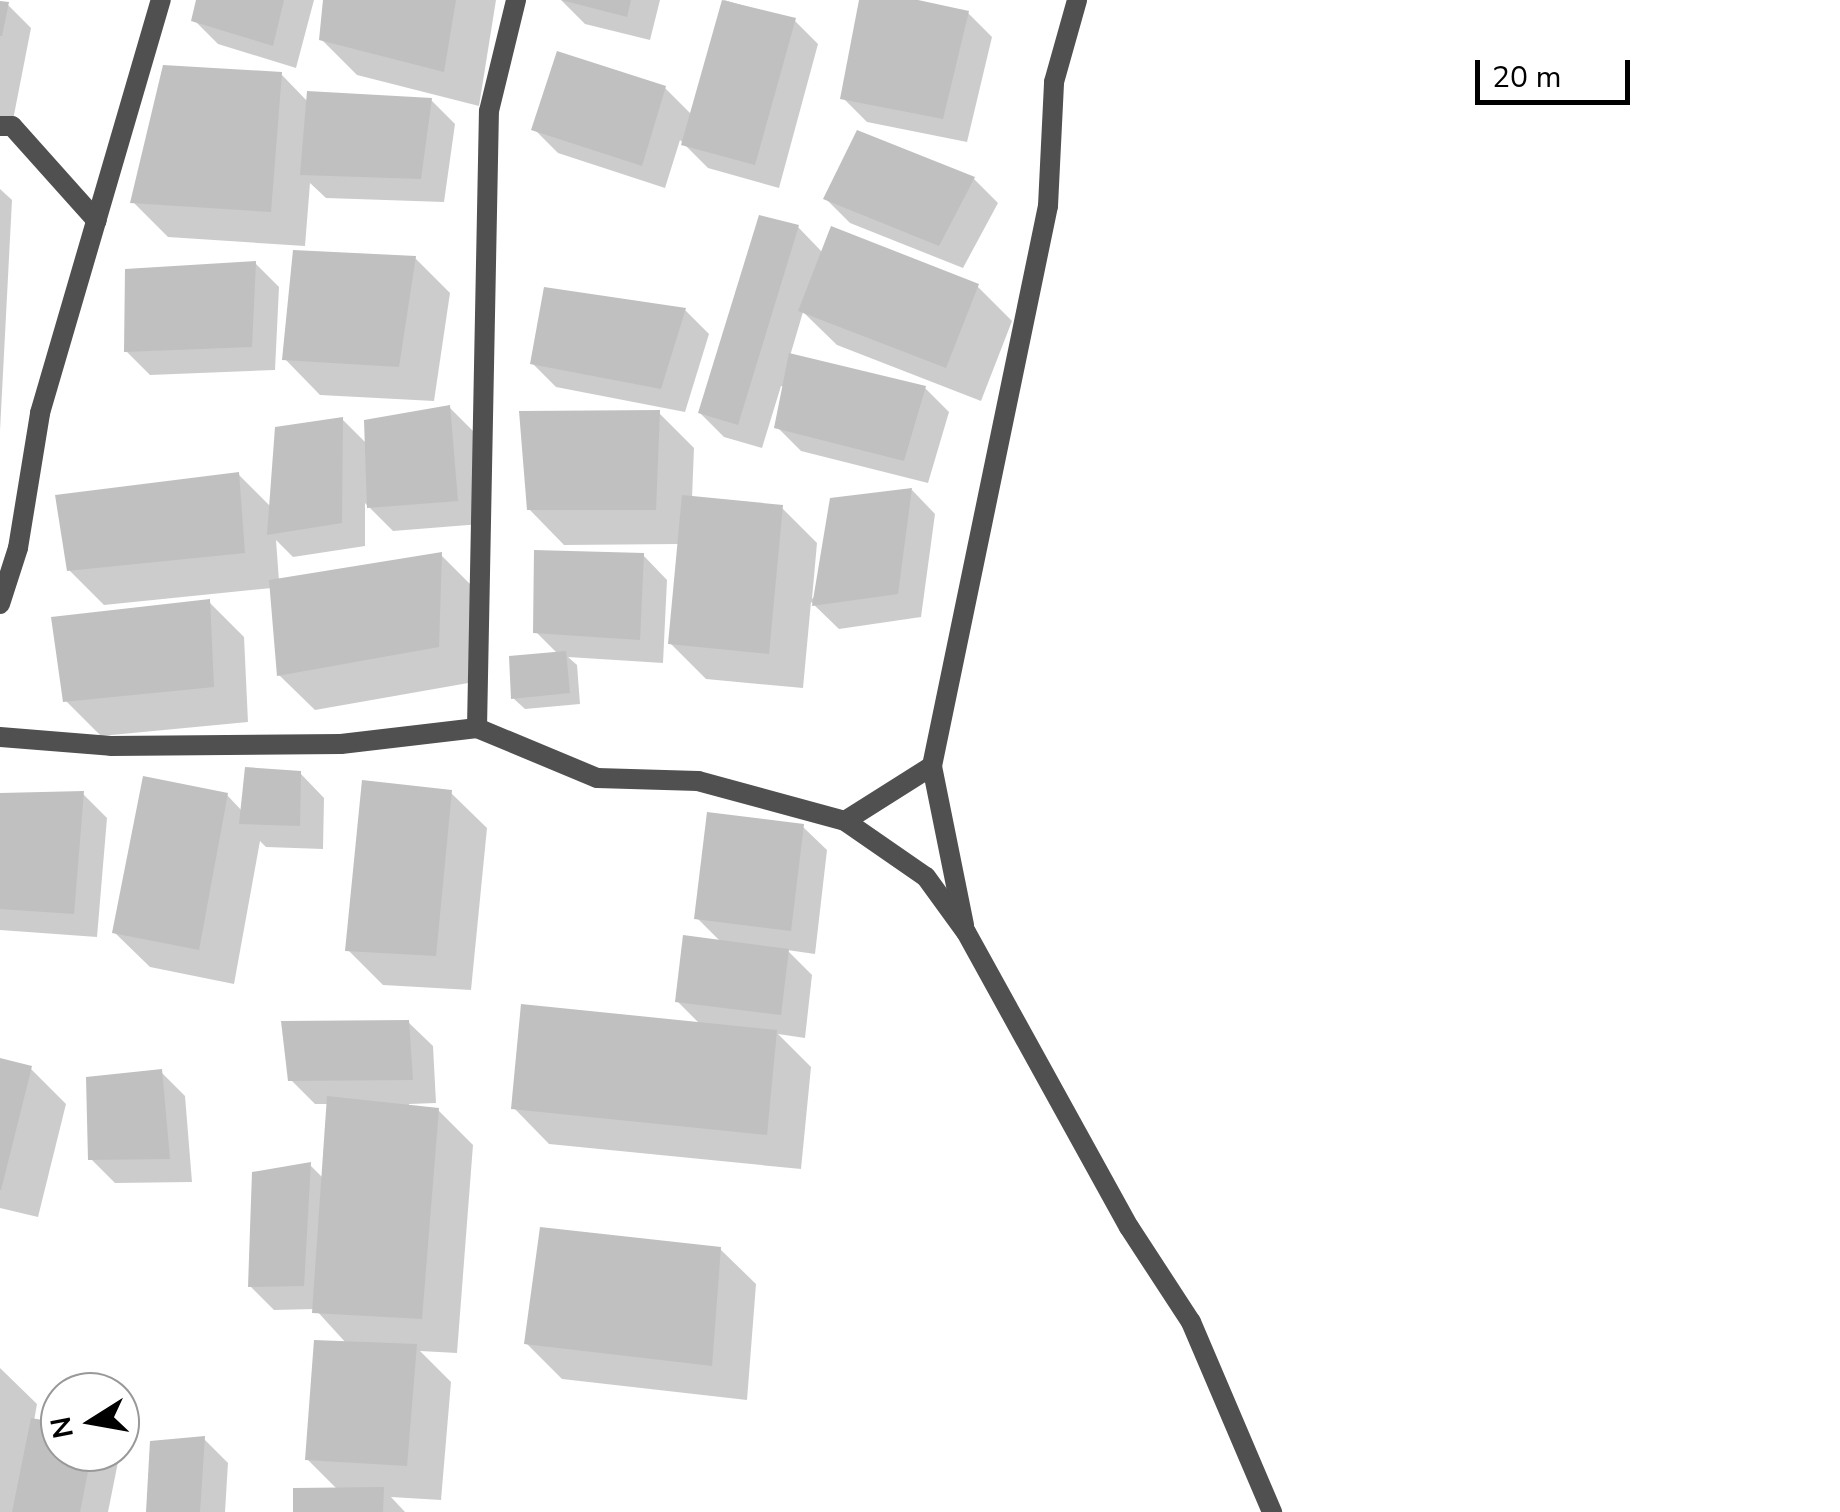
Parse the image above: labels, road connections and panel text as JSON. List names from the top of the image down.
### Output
{
  "scale_bar": "20 m",
  "north": "left"
}
